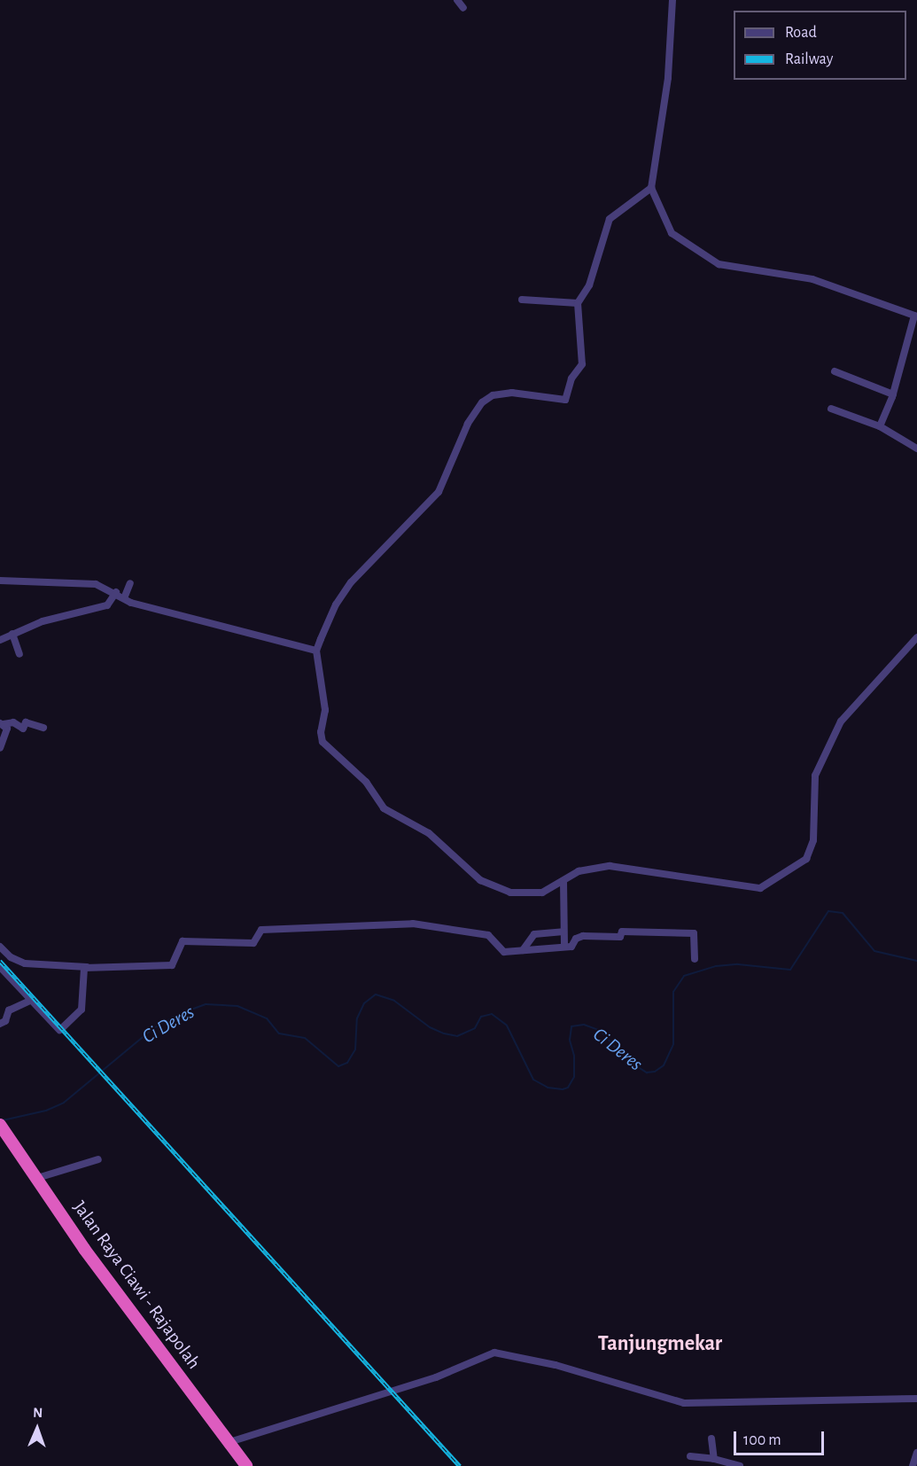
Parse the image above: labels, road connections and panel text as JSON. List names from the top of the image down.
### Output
{
  "streets": {
    "highway": ["Jalan Raya Ciawi - Rajapolah"]
  },
  "districts": ["Tanjungmekar"],
  "water": ["Ci Deres"],
  "legend": ["Road", "Railway"],
  "scale_bar": "100 m",
  "north": "top"
}
